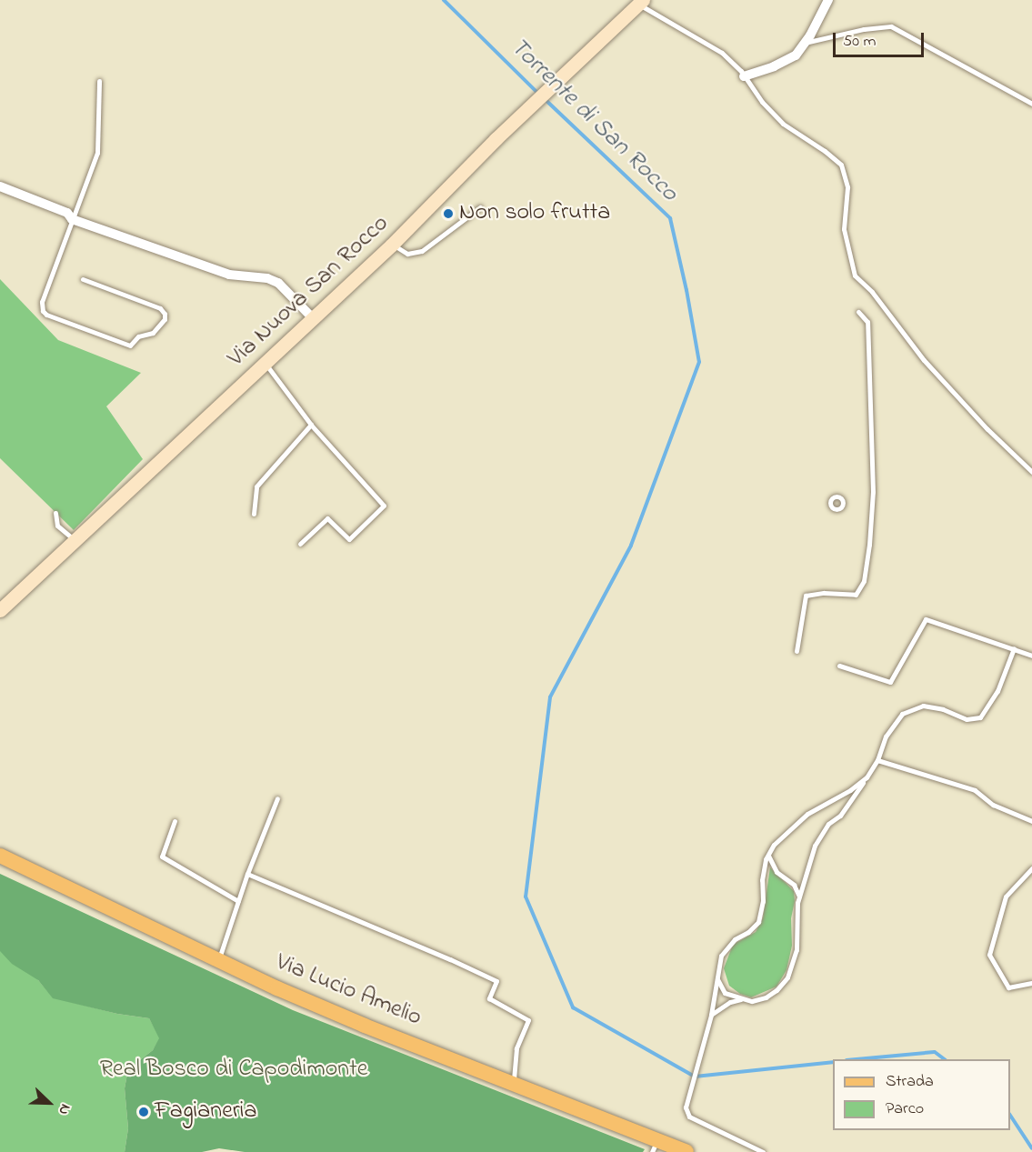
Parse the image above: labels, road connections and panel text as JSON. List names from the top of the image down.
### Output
{
  "streets": {
    "main road": ["Via Nuova San Rocco", "Via Lucio Amelio"]
  },
  "water": ["Torrente di San Rocco"],
  "parks": ["Real Bosco di Capodimonte"],
  "places": ["Non solo frutta", "Fagianeria"],
  "legend": ["Strada", "Parco"],
  "scale_bar": "50 m",
  "north": "bottom right"
}
